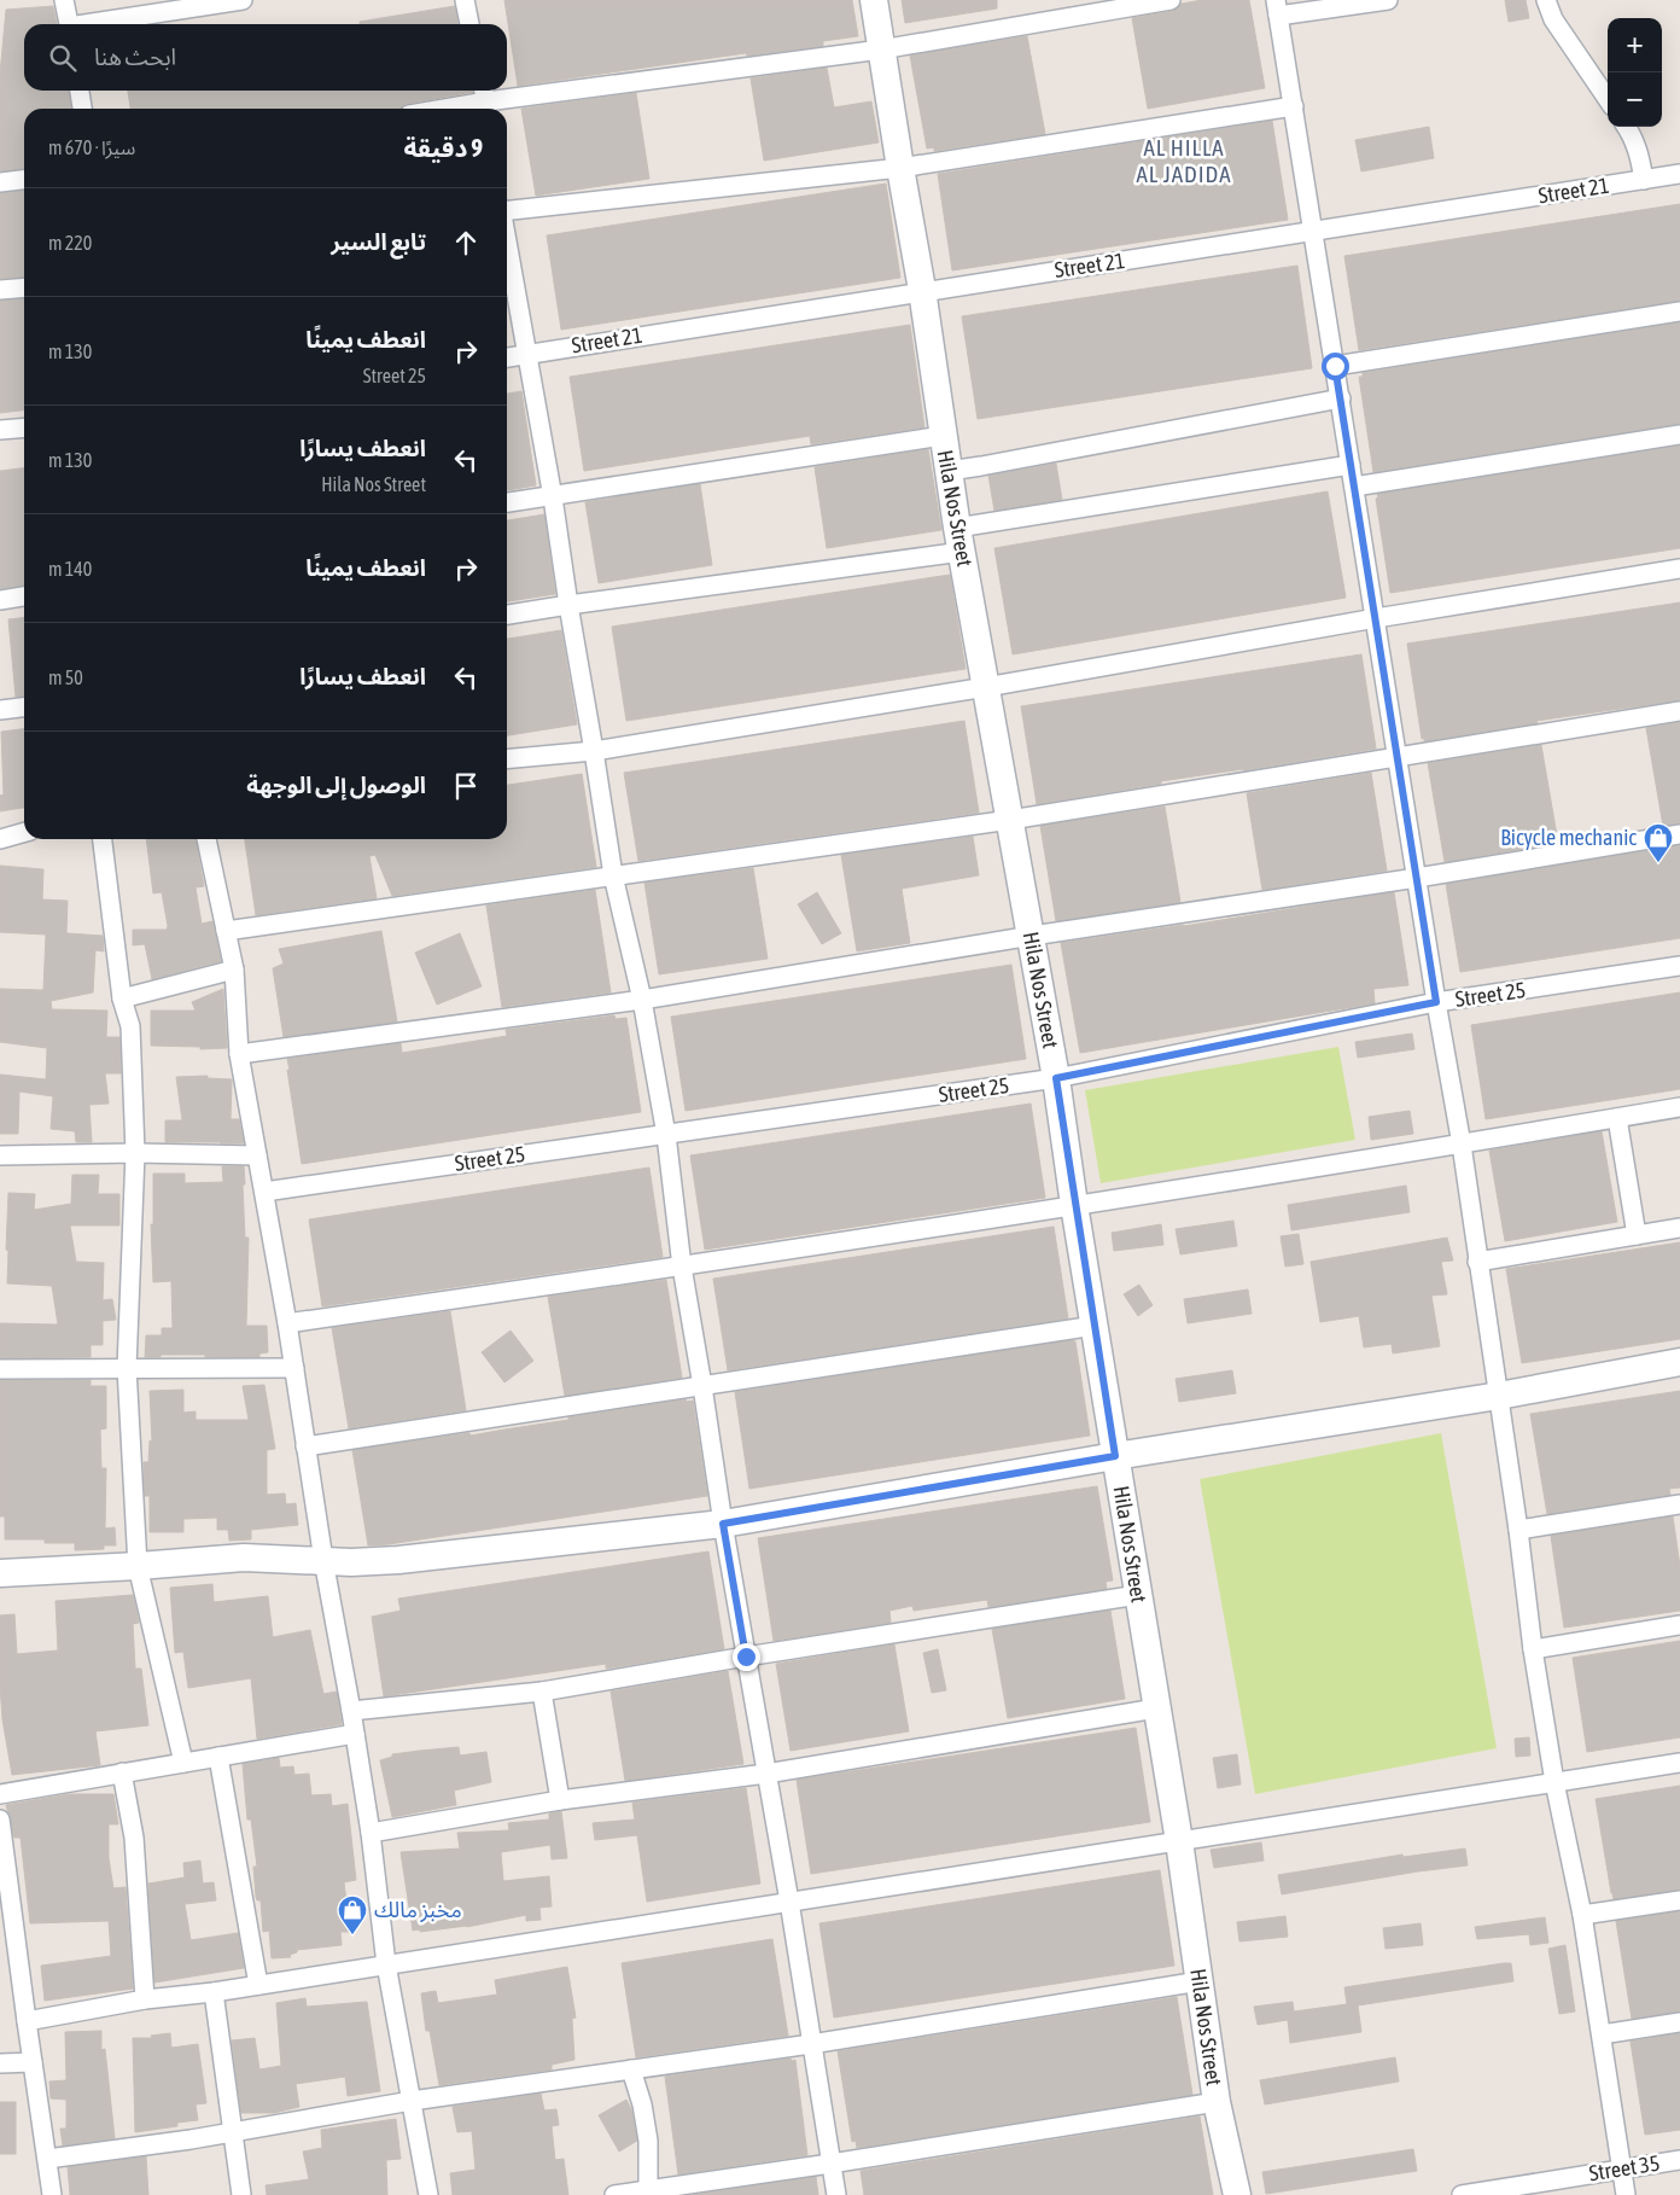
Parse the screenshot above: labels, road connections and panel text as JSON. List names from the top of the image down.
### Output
{
  "streets": {
    "street": [
      "Street 21",
      "Hila Nos Street",
      "Street 25",
      "Street 35"
    ]
  },
  "crossings": [
    ["Street 21", "Hila Nos Street"],
    ["Hila Nos Street", "Street 25"]
  ],
  "districts": ["AL HILLA AL JADIDA"],
  "places": {
    "shop": ["Bicycle mechanic", "مخبز مالك"]
  },
  "page": {
    "map_buttons": ["+", "−"],
    "search": "ابحث هنا",
    "heading": ["9 دقيقة", "سيرًا · 670 m"],
    "list": [
      ["تابع السير", "220 m"],
      ["انعطف يمينًا", "Street 25", "130 m"],
      ["انعطف يسارًا", "Hila Nos Street", "130 m"],
      ["انعطف يمينًا", "140 m"],
      ["انعطف يسارًا", "50 m"],
      "الوصول إلى الوجهة"
    ]
  }
}
